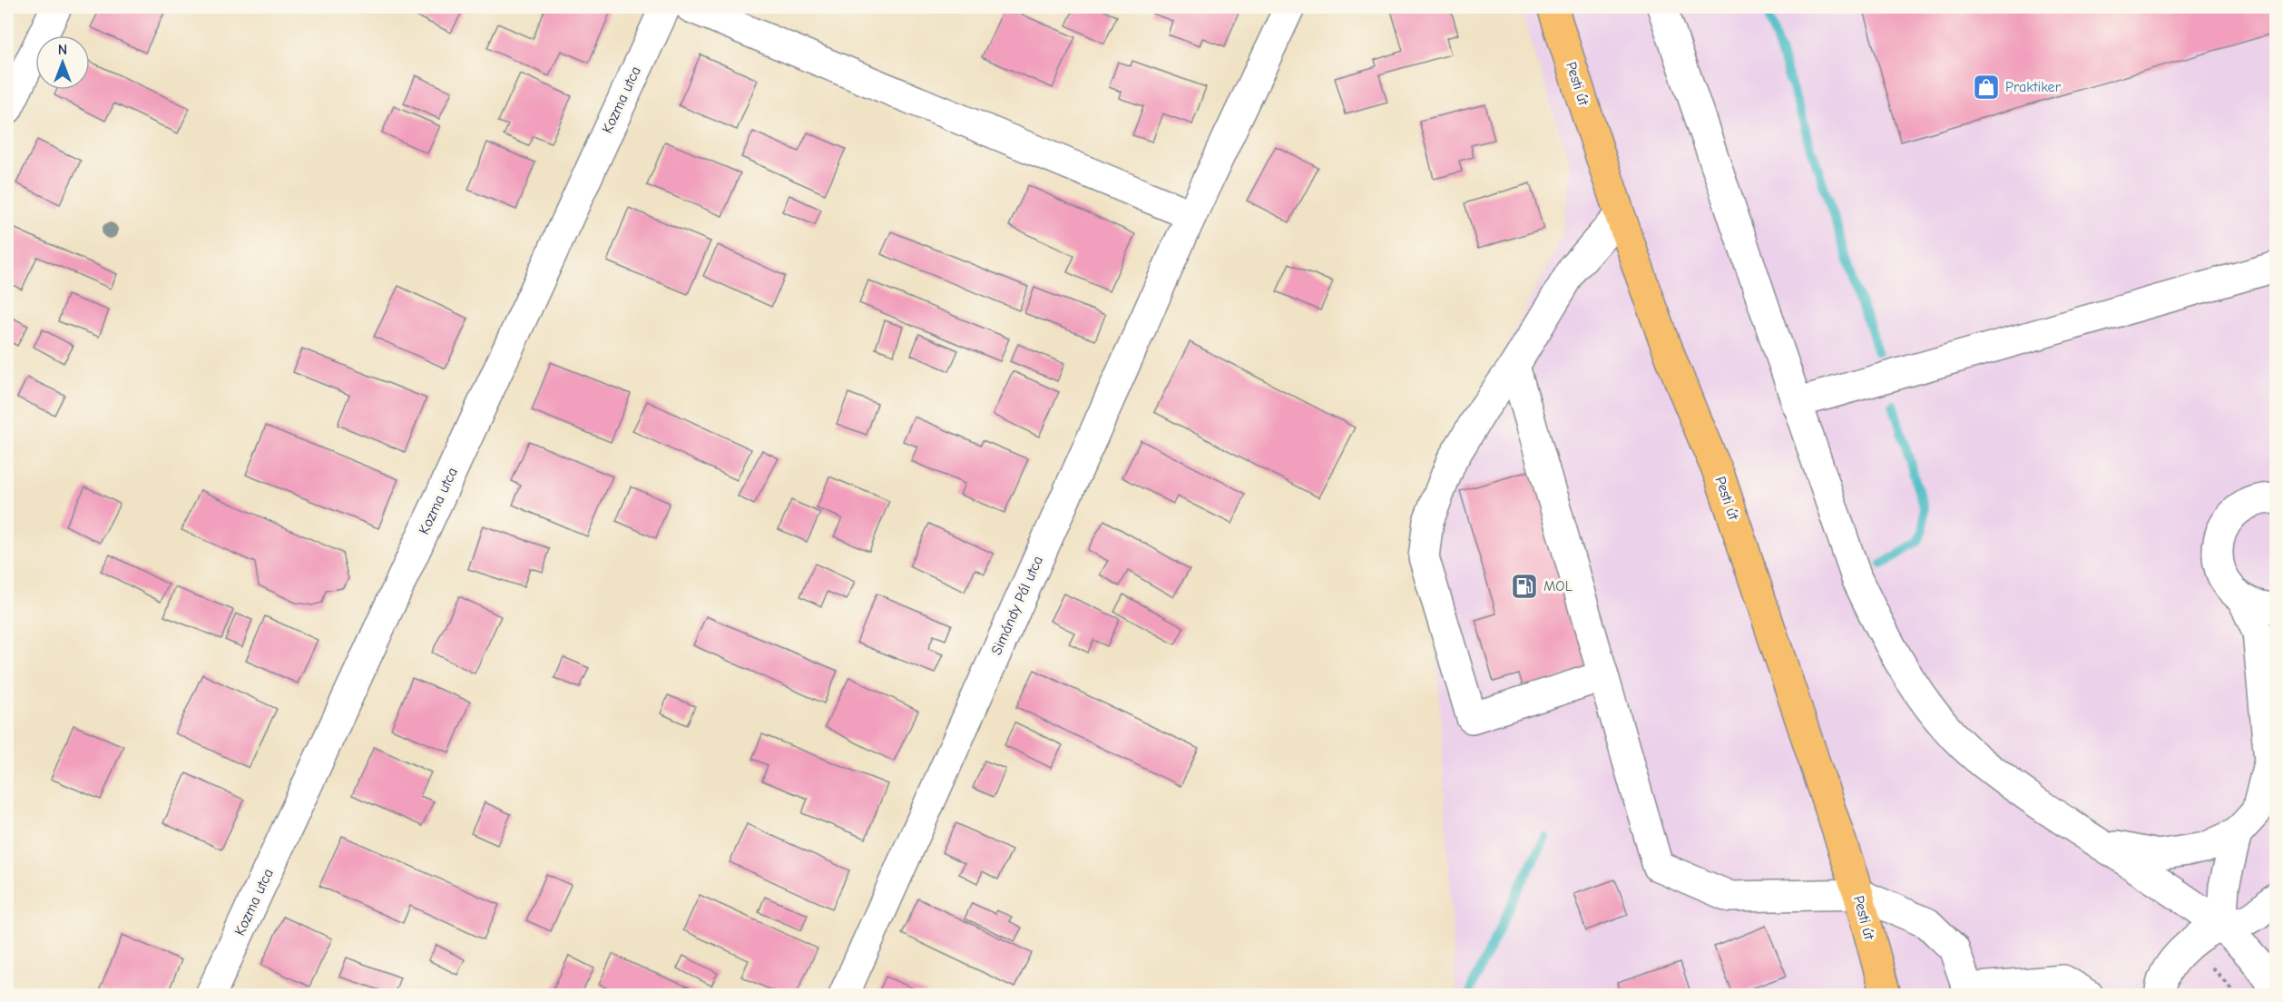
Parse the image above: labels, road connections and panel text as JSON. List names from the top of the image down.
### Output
{
  "streets": {
    "main road": ["Pesti út"],
    "street": ["Kozma utca", "Simándy Pál utca"]
  },
  "places": {
    "shop": ["Praktiker"],
    "fuel station": ["MOL"]
  },
  "north": "top"
}
